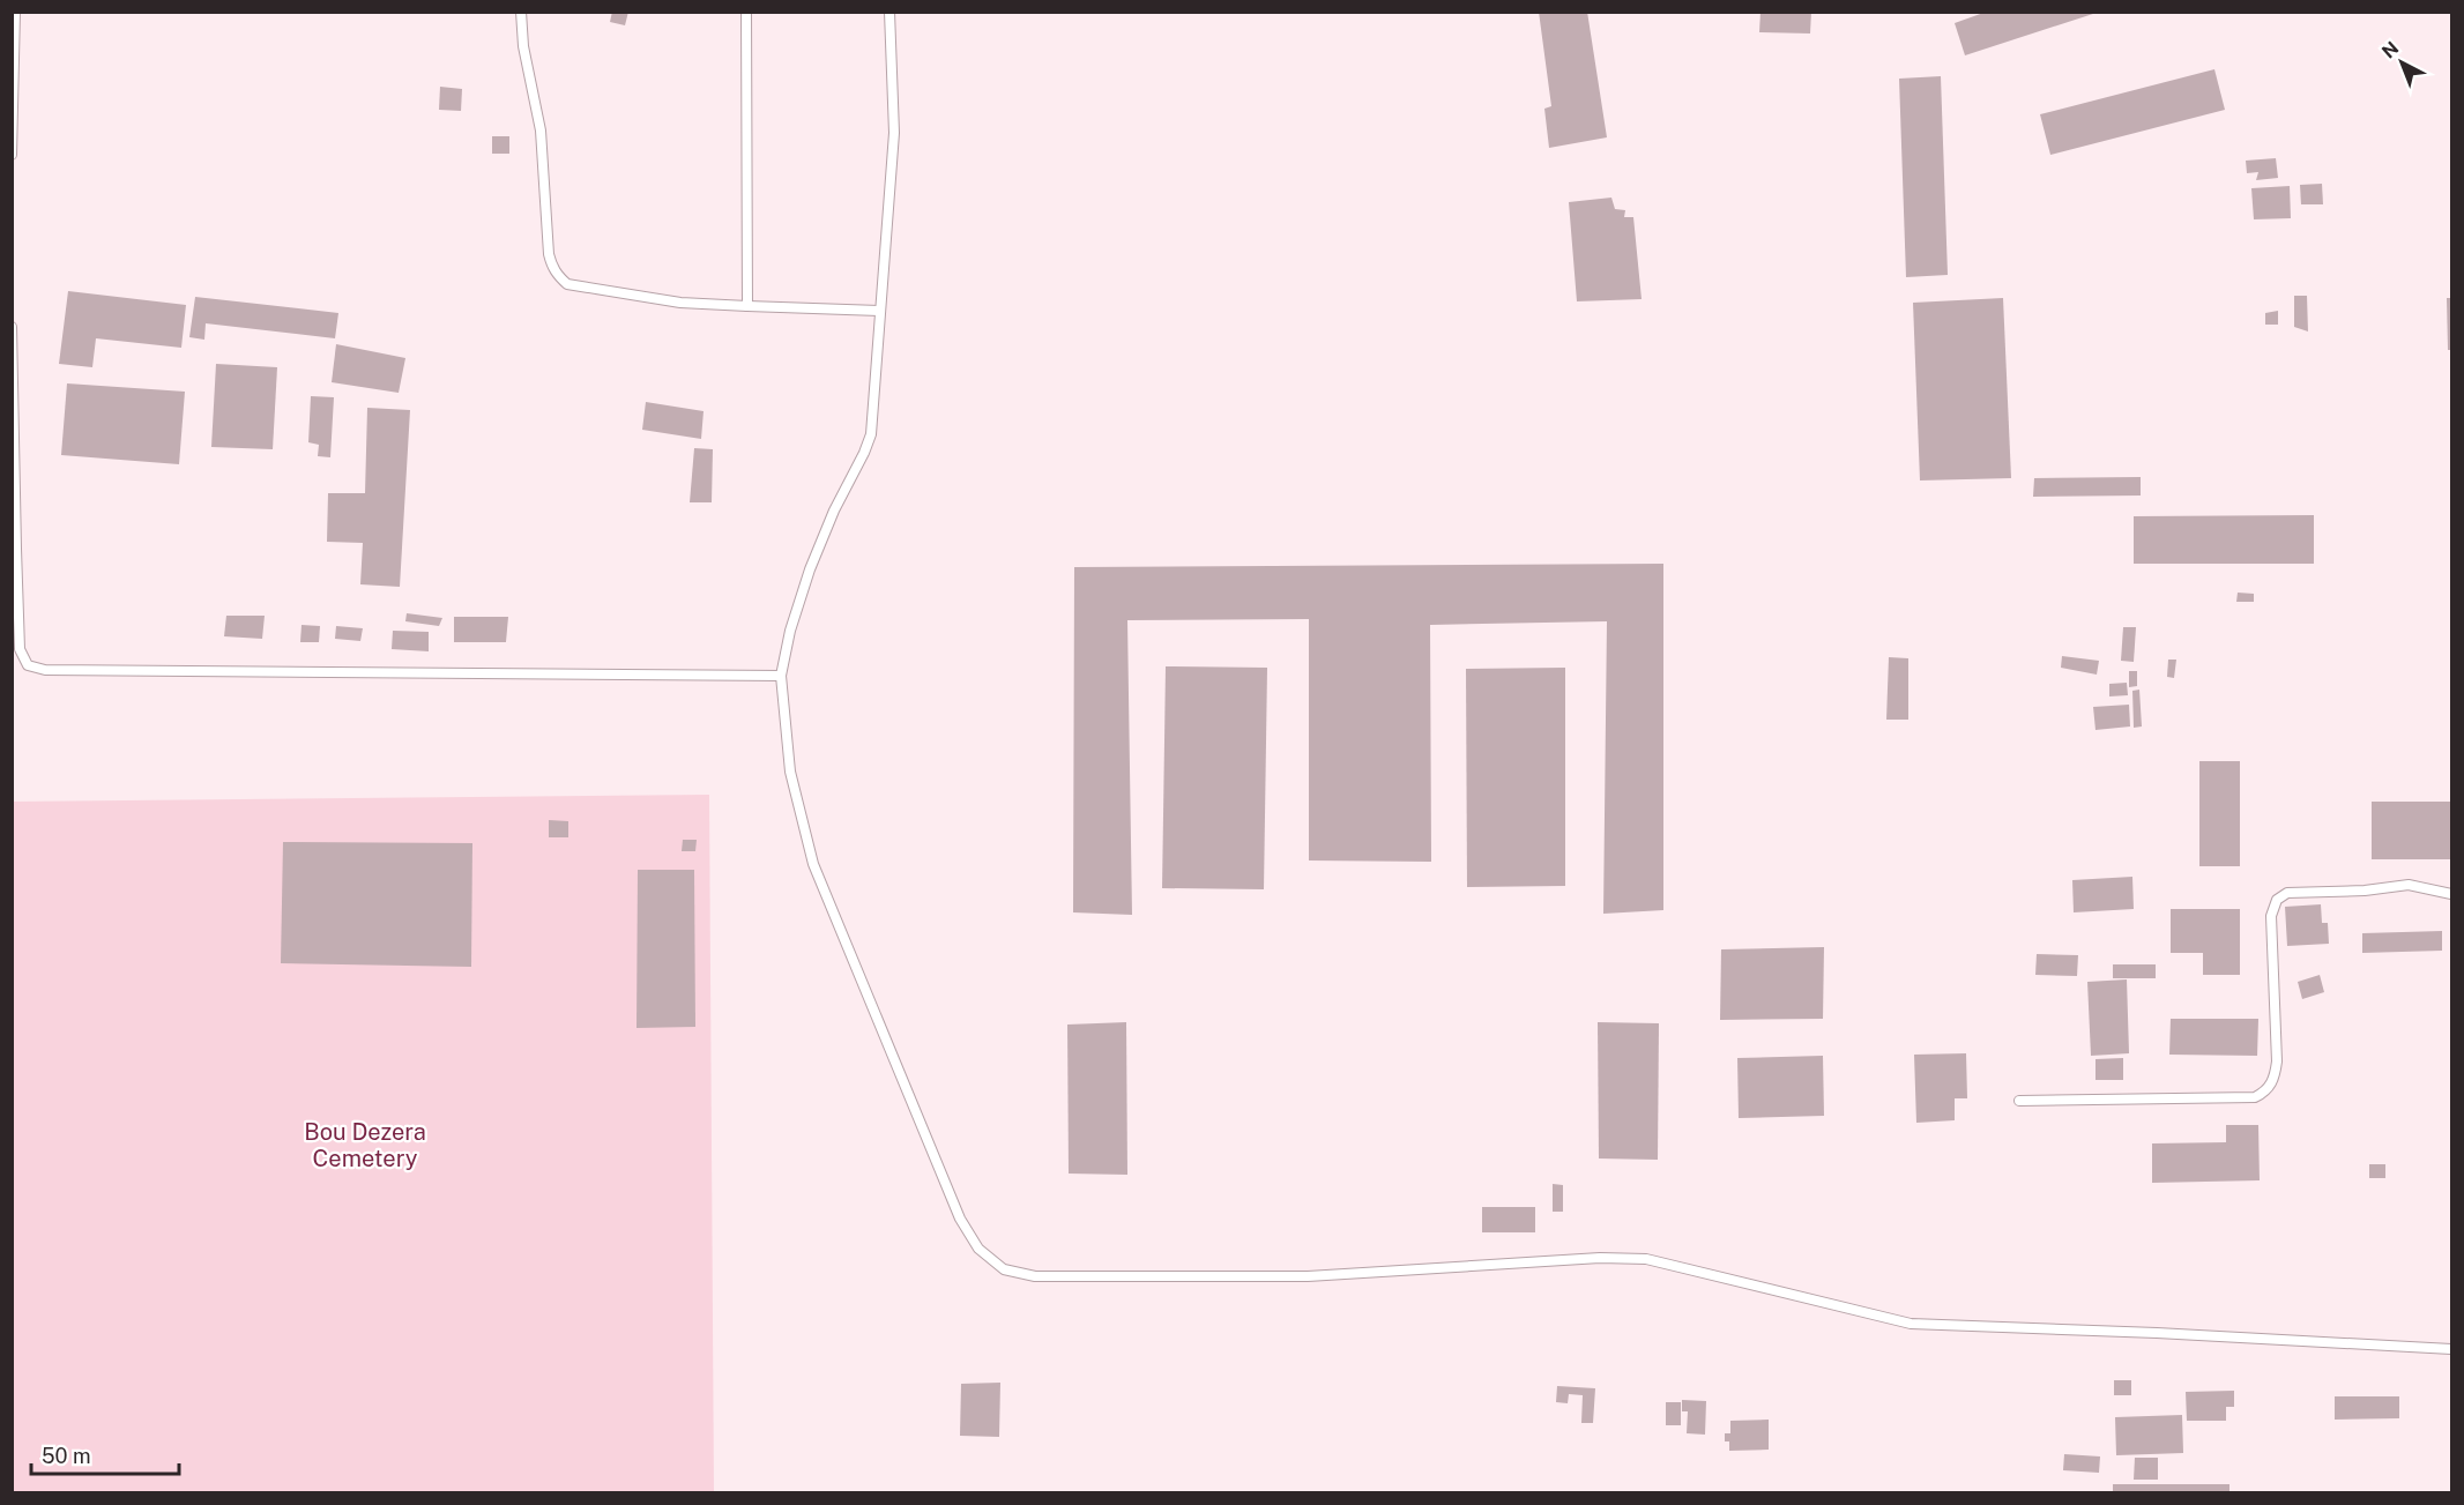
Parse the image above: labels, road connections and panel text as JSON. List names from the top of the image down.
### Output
{
  "parks": ["Bou Dezera Cemetery"],
  "scale_bar": "50 m",
  "north": "top left"
}
